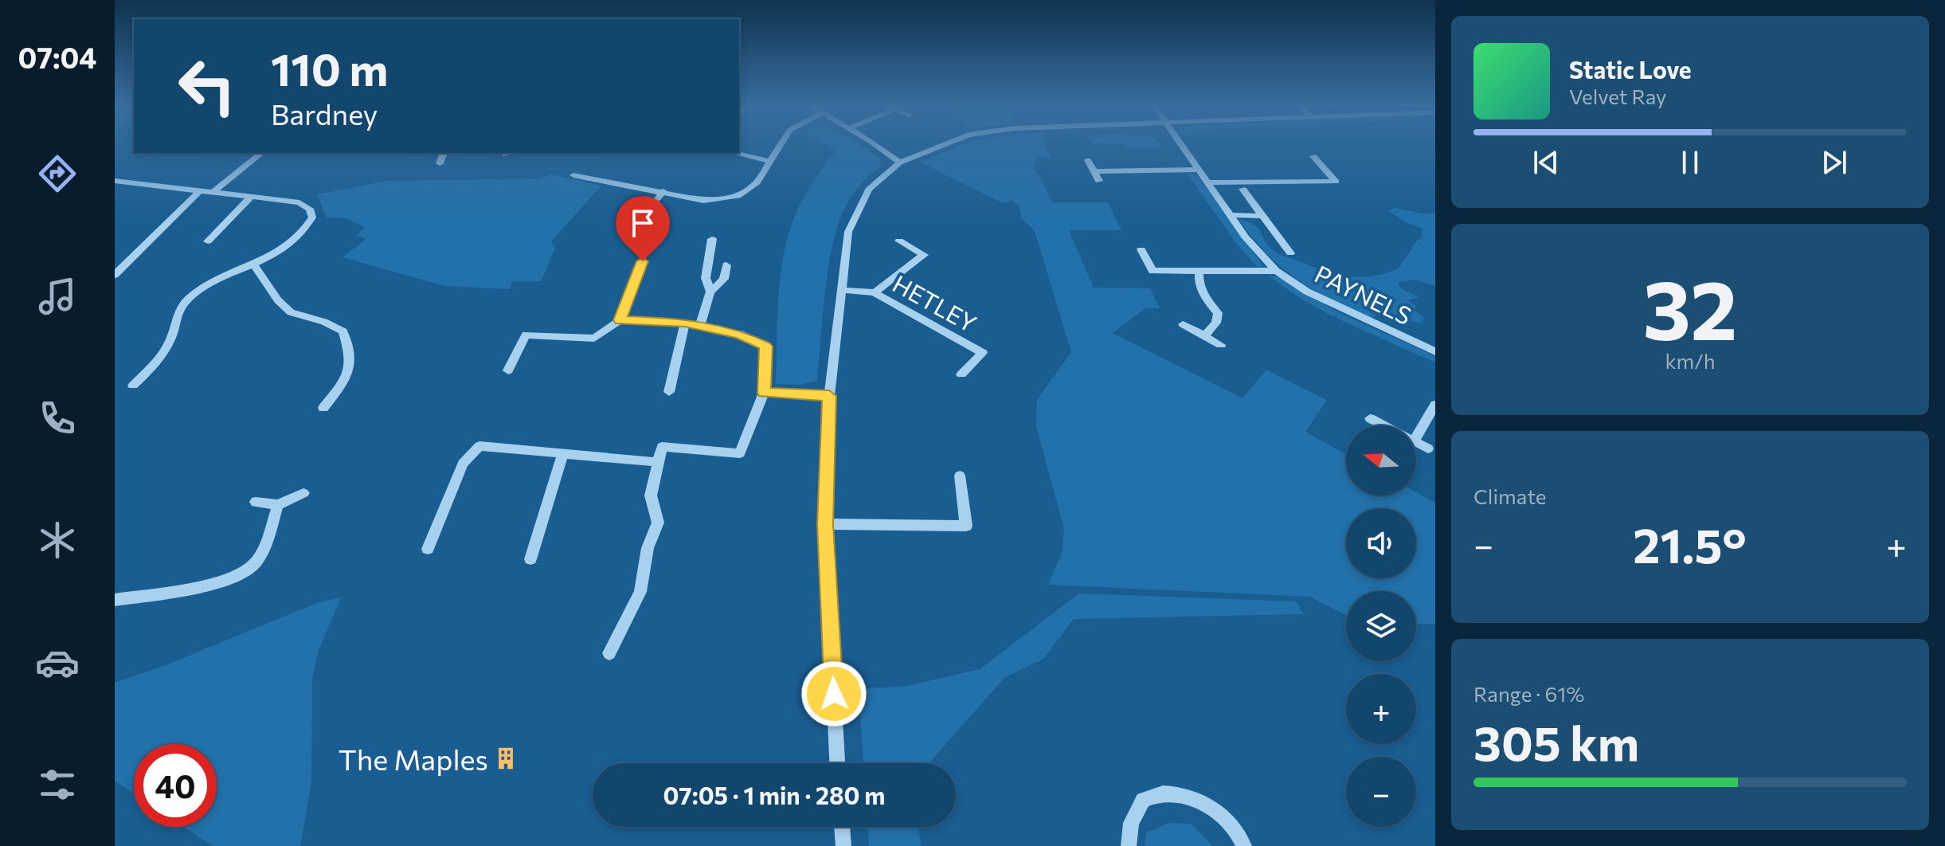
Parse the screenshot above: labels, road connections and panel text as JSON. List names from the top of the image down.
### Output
{
  "streets": {
    "street": ["PAYNELS", "HETLEY"]
  },
  "places": {
    "building": ["The Maples"]
  },
  "north": "left",
  "page": {
    "tabs": "07:04",
    "turn": ["110 m", "Bardney"],
    "song": ["Static Love", "Velvet Ray"],
    "tile": [
      ["32", "km/h"],
      "Climate",
      ["Range · 61%", "305 km"]
    ],
    "map_buttons": ["+", "−"],
    "heat": ["−", "21.5°", "+"],
    "limit": "40",
    "trip": "07:05 · 1 min · 280 m"
  }
}
